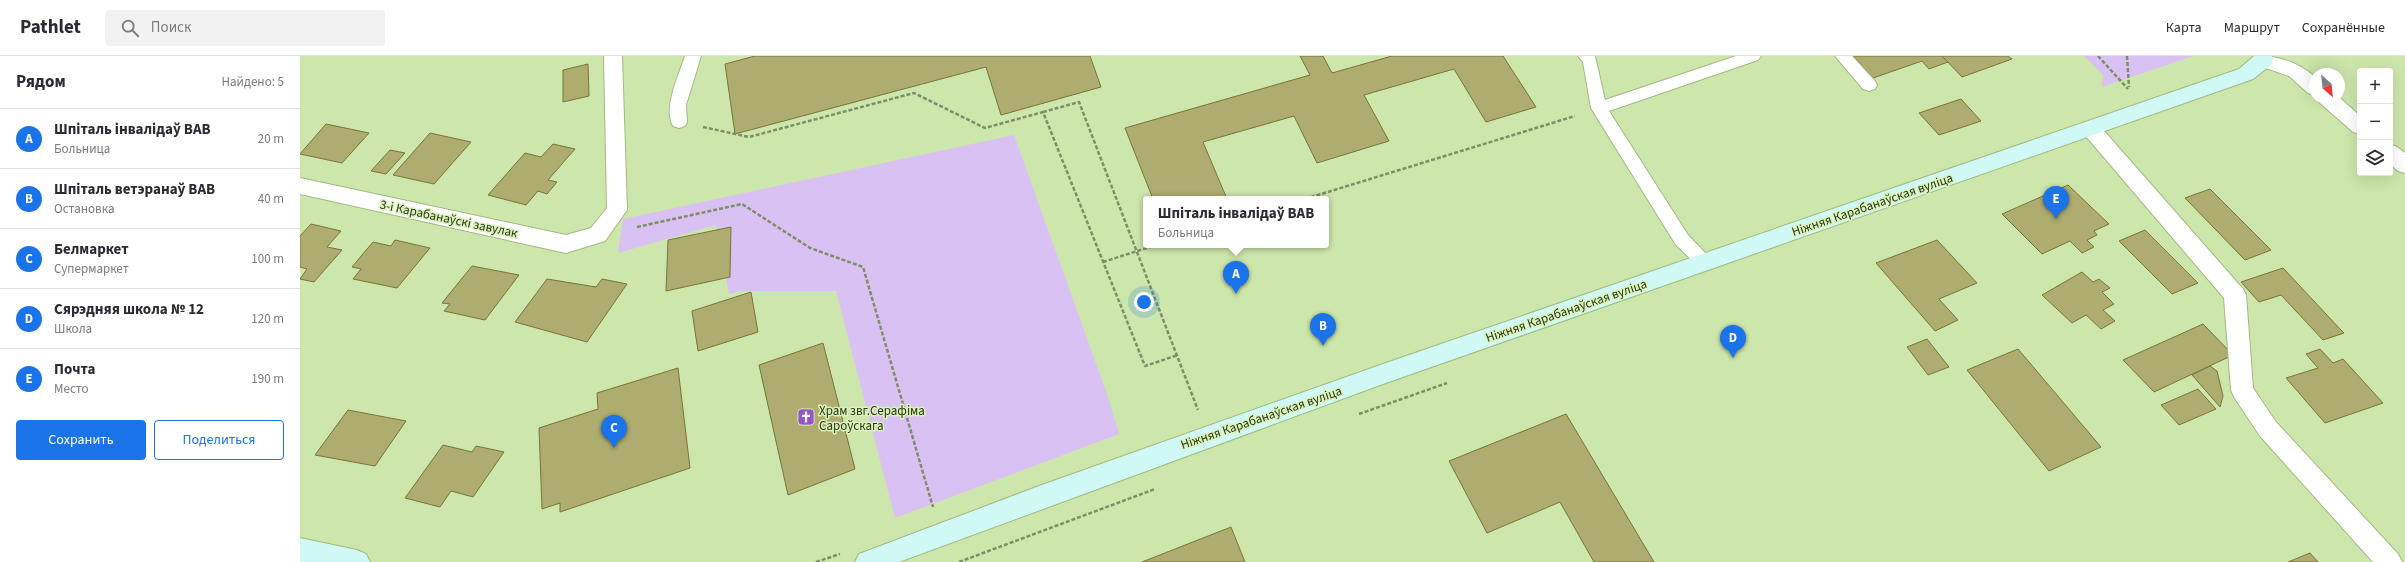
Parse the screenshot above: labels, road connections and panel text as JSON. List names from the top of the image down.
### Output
{
  "streets": {
    "main road": ["Ніжняя Карабанаўская вуліца"],
    "street": ["3-і Карабанаўскі завулак"]
  },
  "places": {
    "church": ["Храм звг.Серафіма Сароўскага"]
  },
  "north": "bottom right",
  "page": {
    "header": "Pathlet",
    "search": "Поиск",
    "nav": ["Карта", "Маршрут", "Сохранённые"],
    "heading": ["Рядом", "Найдено: 5"],
    "map_buttons": ["+", "−"],
    "list": [
      {
        "mark": "A",
        "name": "Шпіталь інвалідаў ВАВ",
        "note": "Больница",
        "value": "20 m"
      },
      {
        "mark": "B",
        "name": "Шпіталь ветэранаў ВАВ",
        "note": "Остановка",
        "value": "40 m"
      },
      {
        "mark": "C",
        "name": "Белмаркет",
        "note": "Супермаркет",
        "value": "100 m"
      },
      {
        "mark": "D",
        "name": "Сярэдняя школа № 12",
        "note": "Школа",
        "value": "120 m"
      },
      {
        "mark": "E",
        "name": "Почта",
        "note": "Место",
        "value": "190 m"
      }
    ],
    "pins": [
      "E",
      "A",
      "B",
      "D",
      "C"
    ],
    "popup": ["Шпіталь інвалідаў ВАВ", "Больница"],
    "buttons": ["Сохранить", "Поделиться"]
  }
}
